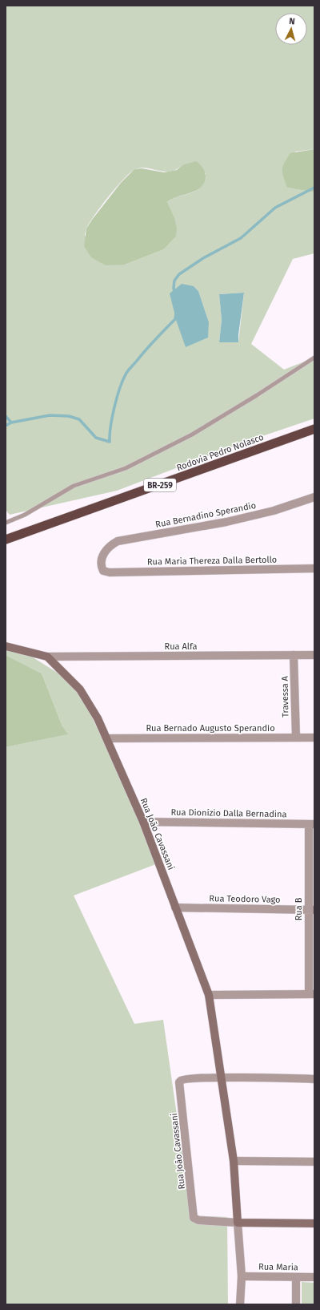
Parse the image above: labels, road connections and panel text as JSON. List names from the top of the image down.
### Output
{
  "streets": {
    "highway": ["Rodovia Pedro Nolasco", "BR-259"],
    "main road": ["Rua João Cavassani"],
    "street": [
      "Rua Bernadino Sperandio",
      "Rua Maria Thereza Dalla Bertollo",
      "Rua Alfa",
      "Travessa A",
      "Rua Bernado Augusto Sperandio",
      "Rua Dionízio Dalla Bernadina",
      "Rua Teodoro Vago",
      "Rua B",
      "Rua Maria"
    ]
  },
  "crossings": [
    ["Rua Bernadino Sperandio", "Rua Maria Thereza Dalla Bertollo"],
    ["Rua Alfa", "Travessa A"],
    ["Rua Alfa", "Rua João Cavassani"],
    ["Travessa A", "Rua Bernado Augusto Sperandio"],
    ["Rua Bernado Augusto Sperandio", "Rua João Cavassani"],
    ["Rua Dionízio Dalla Bernadina", "Rua João Cavassani"],
    ["Rua Dionízio Dalla Bernadina", "Rua B"],
    ["Rua João Cavassani", "Rua Teodoro Vago"],
    ["Rua João Cavassani", "Rua Maria"],
    ["Rua Teodoro Vago", "Rua B"]
  ],
  "north": "top"
}
